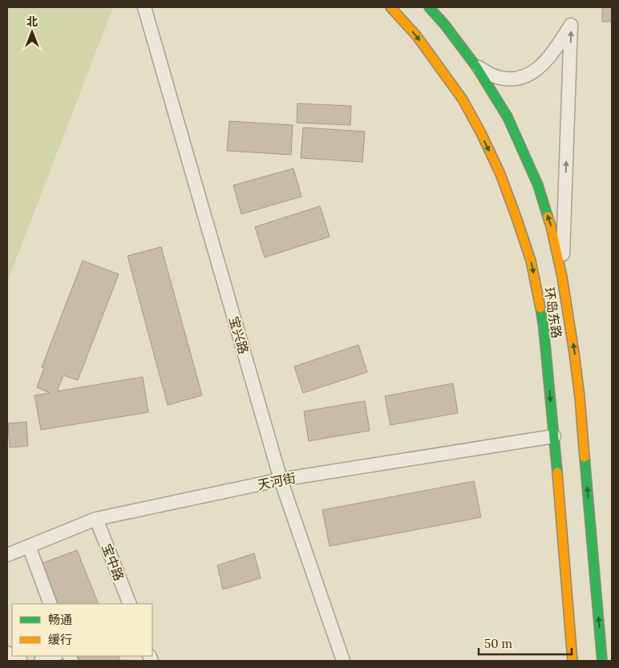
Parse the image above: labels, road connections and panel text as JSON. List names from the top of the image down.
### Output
{
  "streets": {
    "main road": ["环岛东路"],
    "street": ["宝兴路", "天河街", "宝中路"]
  },
  "crossings": [
    ["环岛东路", "天河街"],
    ["宝兴路", "天河街"],
    ["天河街", "宝中路"]
  ],
  "legend": ["畅通", "缓行"],
  "scale_bar": "50 m",
  "north": "top"
}
